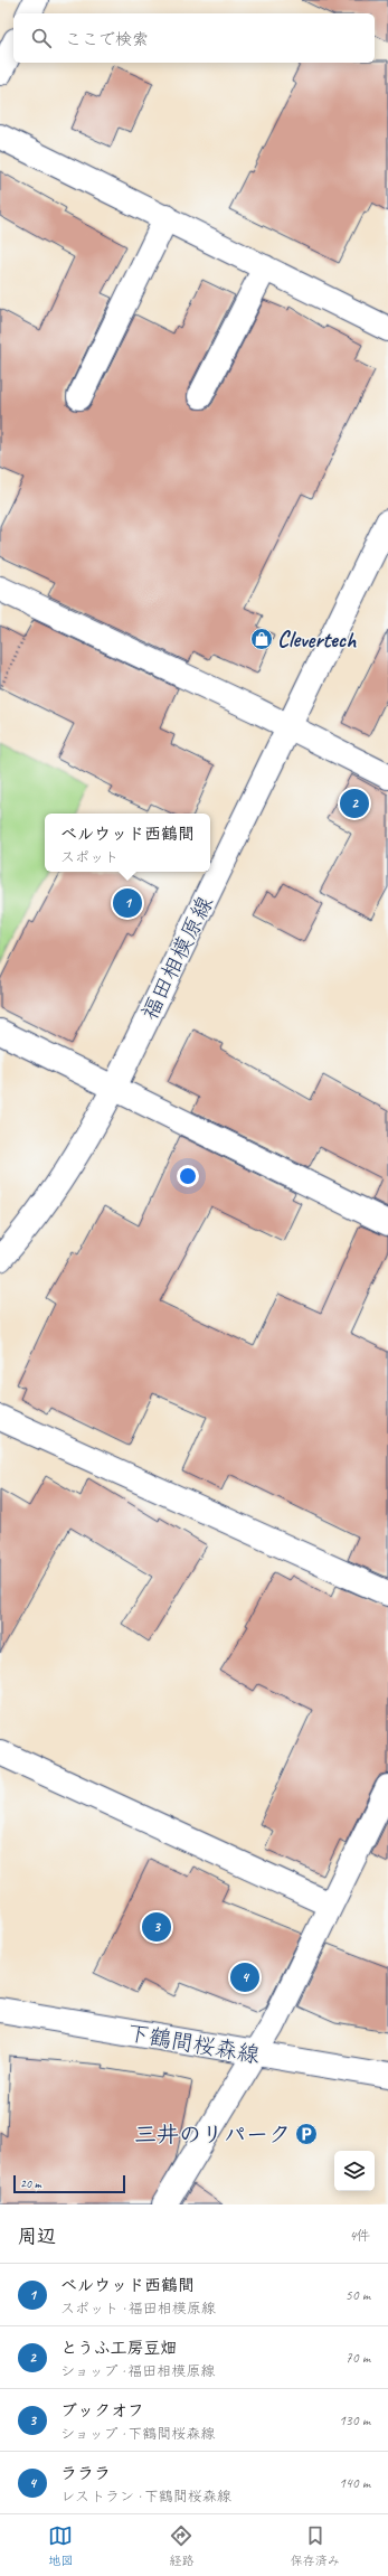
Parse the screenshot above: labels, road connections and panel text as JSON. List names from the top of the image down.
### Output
{
  "streets": {
    "street": ["福田相模原線", "下鶴間桜森線"]
  },
  "places": {
    "shop": ["Clevertech"],
    "parking": ["三井のリパーク"]
  },
  "scale_bar": "20 m",
  "page": {
    "search": "ここで検索",
    "pins": [
      "2",
      "1",
      "3",
      "4"
    ],
    "popup": ["ベルウッド西鶴間", "スポット"],
    "scale": "20 m",
    "heading": ["周辺", "4件"],
    "list": [
      {
        "mark": "1",
        "name": "ベルウッド西鶴間",
        "note": "スポット · 福田相模原線",
        "value": "50 m"
      },
      {
        "mark": "2",
        "name": "とうふ工房豆畑",
        "note": "ショップ · 福田相模原線",
        "value": "70 m"
      },
      {
        "mark": "3",
        "name": "ブックオフ",
        "note": "ショップ · 下鶴間桜森線",
        "value": "130 m"
      },
      {
        "mark": "4",
        "name": "ラララ",
        "note": "レストラン · 下鶴間桜森線",
        "value": "140 m"
      }
    ],
    "nav": ["地図", "経路", "保存済み"]
  }
}
